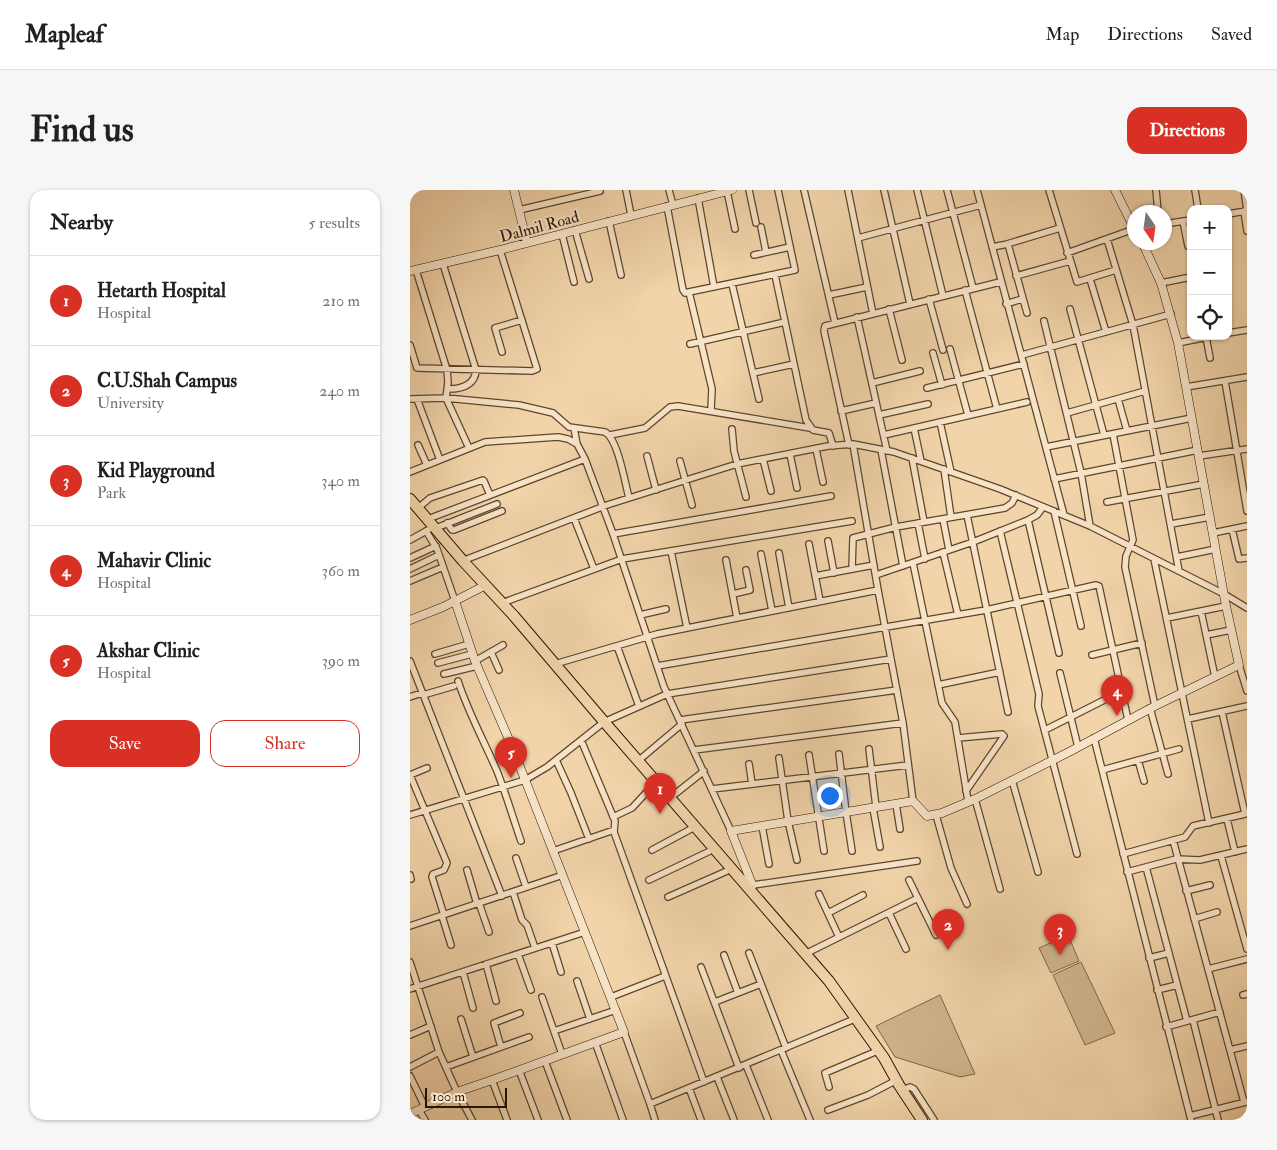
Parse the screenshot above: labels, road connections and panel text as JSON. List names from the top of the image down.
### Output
{
  "streets": {
    "street": ["Dalmil Road"]
  },
  "scale_bar": "100 m",
  "north": "bottom",
  "page": {
    "header": "Mapleaf",
    "nav": ["Map", "Directions", "Saved"],
    "buttons": [
      "Directions",
      ["Save", "Share"]
    ],
    "title": "Find us",
    "heading": ["Nearby", "5 results"],
    "map_buttons": ["+", "−"],
    "list": [
      {
        "mark": "1",
        "name": "Hetarth Hospital",
        "note": "Hospital",
        "value": "210 m"
      },
      {
        "mark": "2",
        "name": "C.U.Shah Campus",
        "note": "University",
        "value": "240 m"
      },
      {
        "mark": "3",
        "name": "Kid Playground",
        "note": "Park",
        "value": "340 m"
      },
      {
        "mark": "4",
        "name": "Mahavir Clinic",
        "note": "Hospital",
        "value": "360 m"
      },
      {
        "mark": "5",
        "name": "Akshar Clinic",
        "note": "Hospital",
        "value": "390 m"
      }
    ],
    "pins": [
      "4",
      "5",
      "1",
      "2",
      "3"
    ],
    "scale": "100 m"
  }
}
